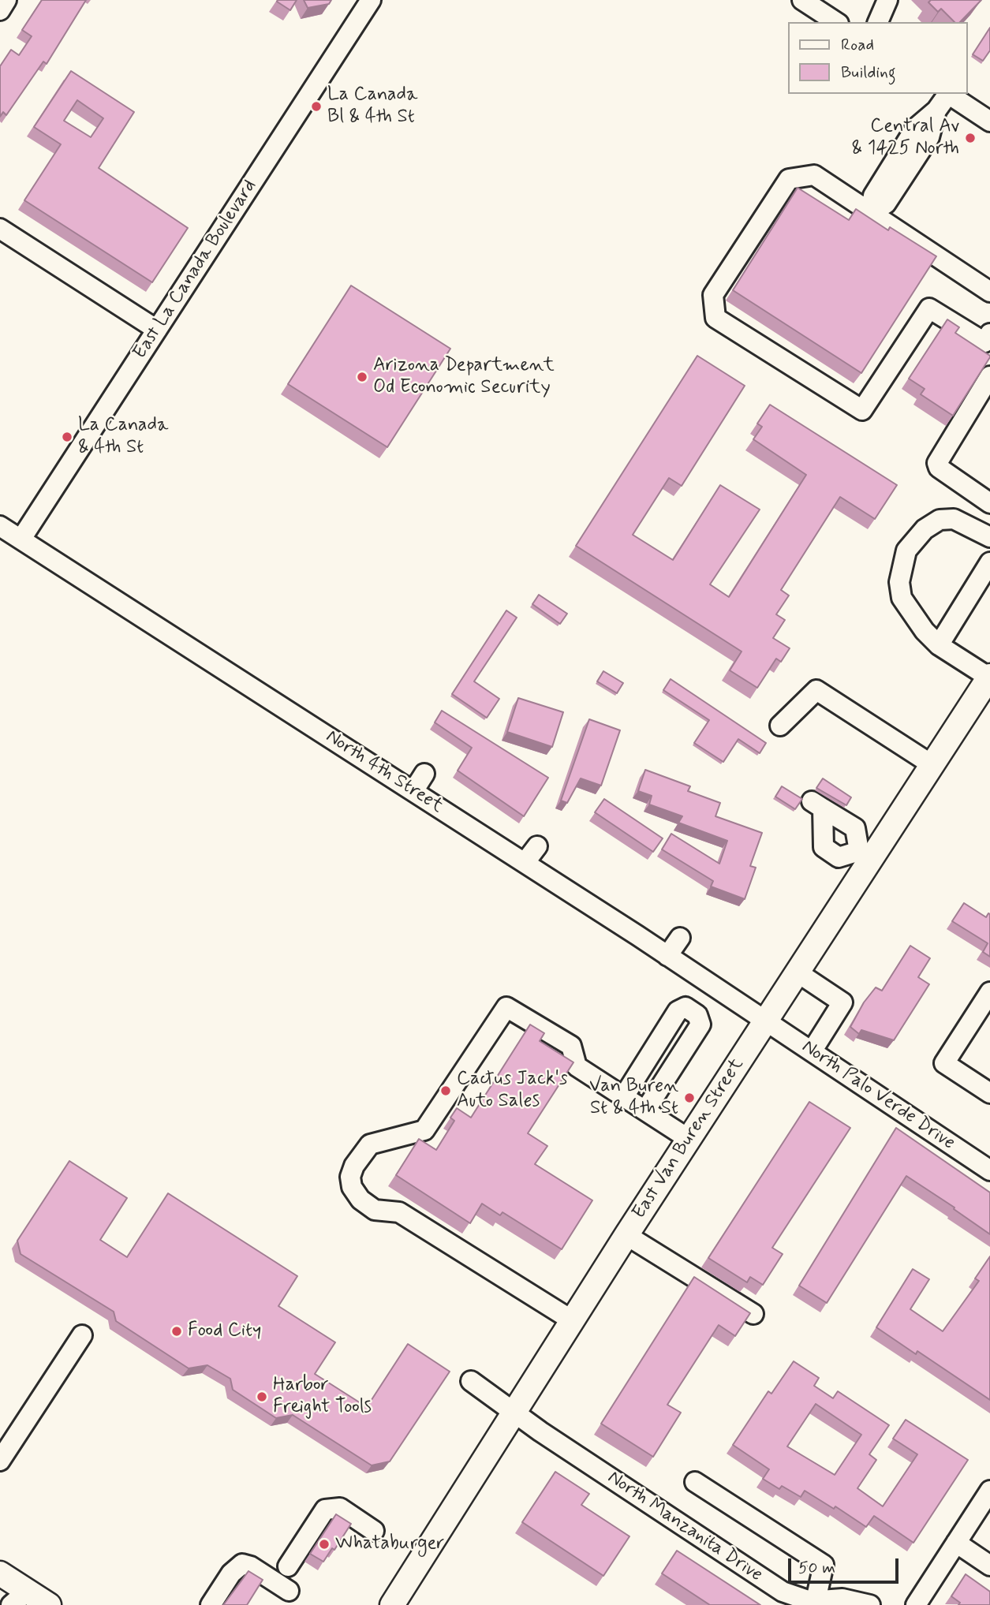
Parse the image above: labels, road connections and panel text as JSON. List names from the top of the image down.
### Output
{
  "streets": {
    "main road": ["East Van Buren Street"],
    "street": [
      "East La Canada Boulevard",
      "North 4th Street",
      "North Palo Verde Drive",
      "North Manzanita Drive"
    ]
  },
  "crossings": [
    ["East La Canada Boulevard", "North 4th Street"],
    ["North 4th Street", "North Palo Verde Drive"],
    ["North 4th Street", "East Van Buren Street"],
    ["North Palo Verde Drive", "East Van Buren Street"],
    ["East Van Buren Street", "North Manzanita Drive"]
  ],
  "places": [
    "La Canada Bl & 4th St",
    "Central Av & 1425 North",
    "Arizona Department Od Economic Security",
    "La Canada & 4th St",
    "Cactus Jack's Auto Sales",
    "Van Buren St & 4th St",
    "Food City",
    "Harbor Freight Tools",
    "Whataburger"
  ],
  "legend": ["Road", "Building"],
  "scale_bar": "50 m"
}
